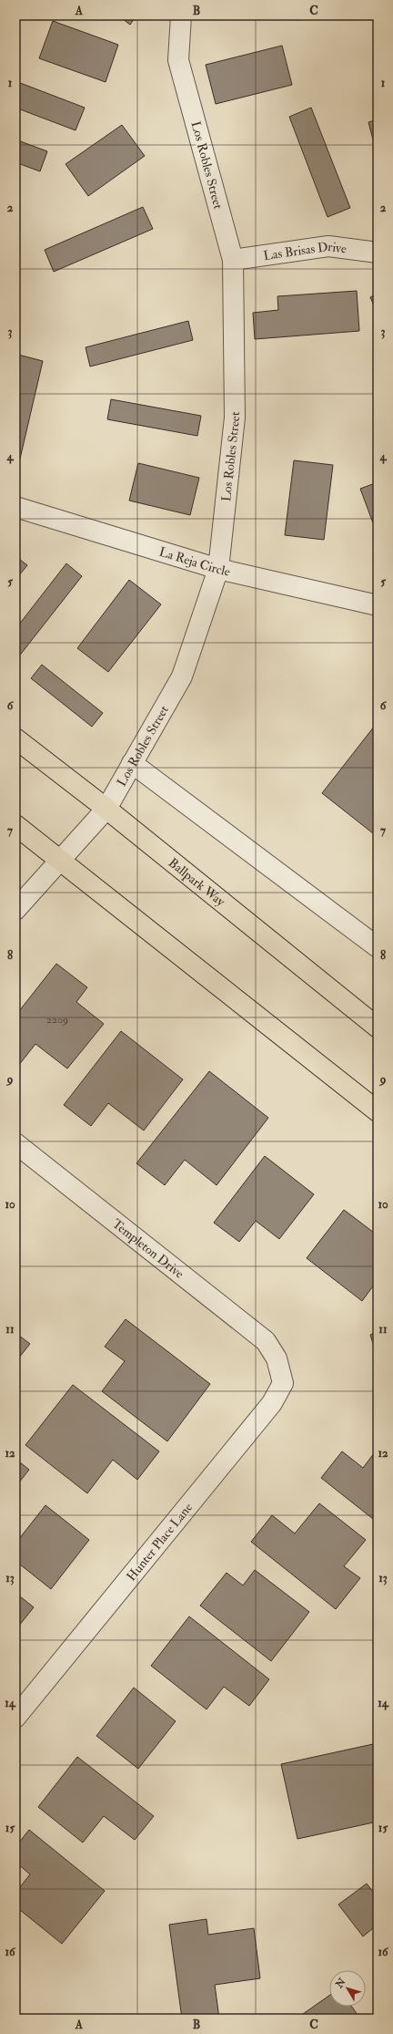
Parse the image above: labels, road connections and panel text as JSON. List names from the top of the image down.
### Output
{
  "streets": {
    "main road": ["Ballpark Way"],
    "street": [
      "Los Robles Street",
      "Las Brisas Drive",
      "La Reja Circle",
      "Templeton Drive",
      "Hunter Place Lane"
    ]
  },
  "crossings": [
    ["Los Robles Street", "Las Brisas Drive"],
    ["Los Robles Street", "La Reja Circle"],
    ["Los Robles Street", "Ballpark Way"],
    ["Templeton Drive", "Hunter Place Lane"]
  ],
  "house_numbers": ["2209"],
  "north": "top left",
  "grid": {
    "columns": ["A", "B", "C"],
    "rows": [
      "1",
      "2",
      "3",
      "4",
      "5",
      "6",
      "7",
      "8",
      "9",
      "10",
      "11",
      "12",
      "13",
      "14",
      "15",
      "16"
    ]
  }
}
